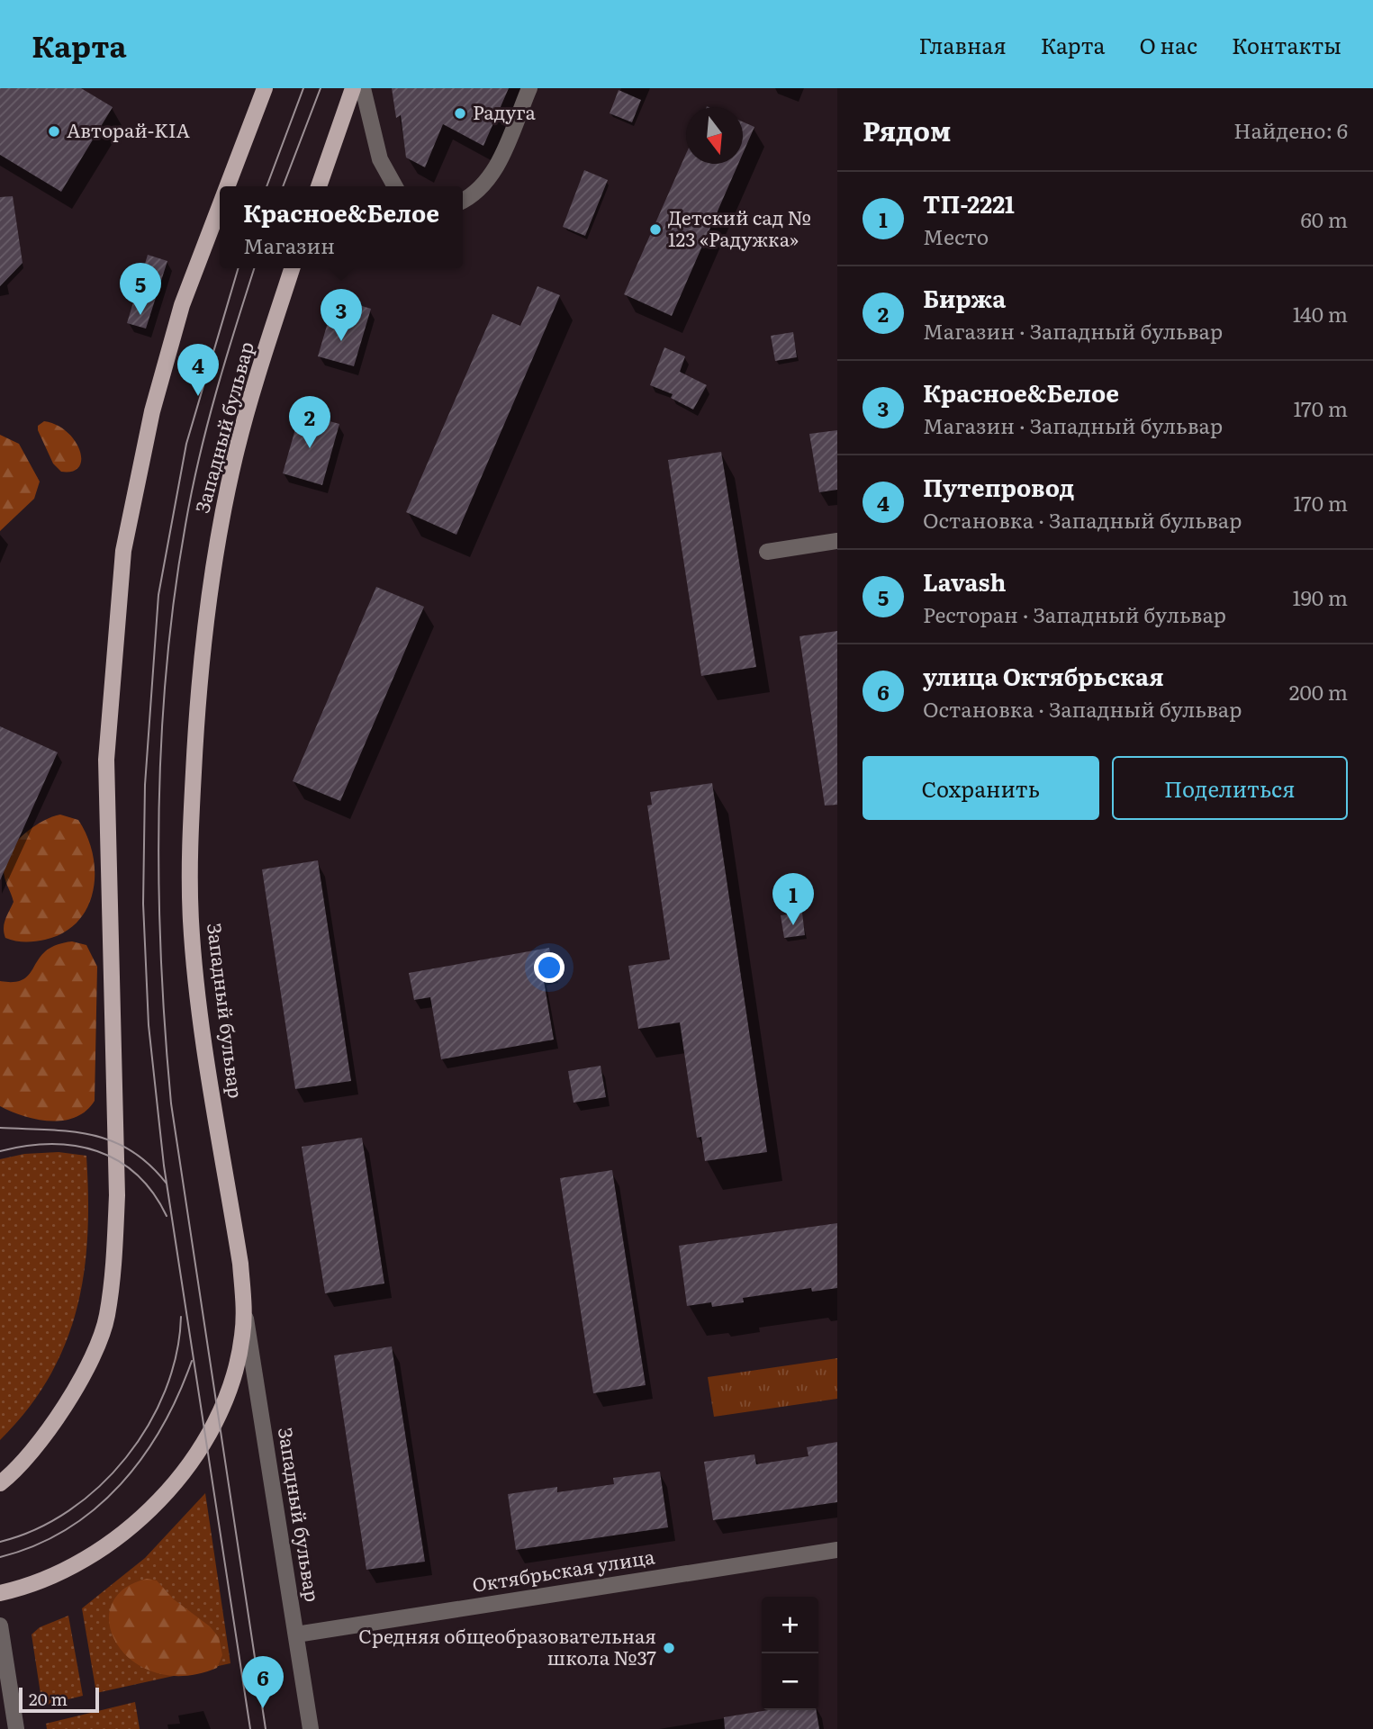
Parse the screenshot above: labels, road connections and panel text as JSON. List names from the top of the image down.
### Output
{
  "streets": {
    "main road": ["Западный бульвар"],
    "street": ["Октябрьская улица"]
  },
  "crossings": [
    ["Западный бульвар", "Октябрьская улица"]
  ],
  "places": [
    "Радуга",
    "Авторай-KIA",
    "Детский сад № 123 «Радужка»",
    "Средняя общеобразовательная школа №37"
  ],
  "scale_bar": "20 m",
  "north": "bottom",
  "page": {
    "header": "Карта",
    "nav": [
      "Главная",
      "Карта",
      "О нас",
      "Контакты"
    ],
    "heading": ["Рядом", "Найдено: 6"],
    "list": [
      {
        "mark": "1",
        "name": "ТП-2221",
        "note": "Место",
        "value": "60 m"
      },
      {
        "mark": "2",
        "name": "Биржа",
        "note": "Магазин · Западный бульвар",
        "value": "140 m"
      },
      {
        "mark": "3",
        "name": "Красное&Белое",
        "note": "Магазин · Западный бульвар",
        "value": "170 m"
      },
      {
        "mark": "4",
        "name": "Путепровод",
        "note": "Остановка · Западный бульвар",
        "value": "170 m"
      },
      {
        "mark": "5",
        "name": "Lavash",
        "note": "Ресторан · Западный бульвар",
        "value": "190 m"
      },
      {
        "mark": "6",
        "name": "улица Октябрьская",
        "note": "Остановка · Западный бульвар",
        "value": "200 m"
      }
    ],
    "popup": ["Красное&Белое", "Магазин"],
    "pins": [
      "5",
      "3",
      "4",
      "2",
      "1",
      "6"
    ],
    "buttons": ["Сохранить", "Поделиться"],
    "map_buttons": ["+", "−"],
    "scale": "20 m"
  }
}
